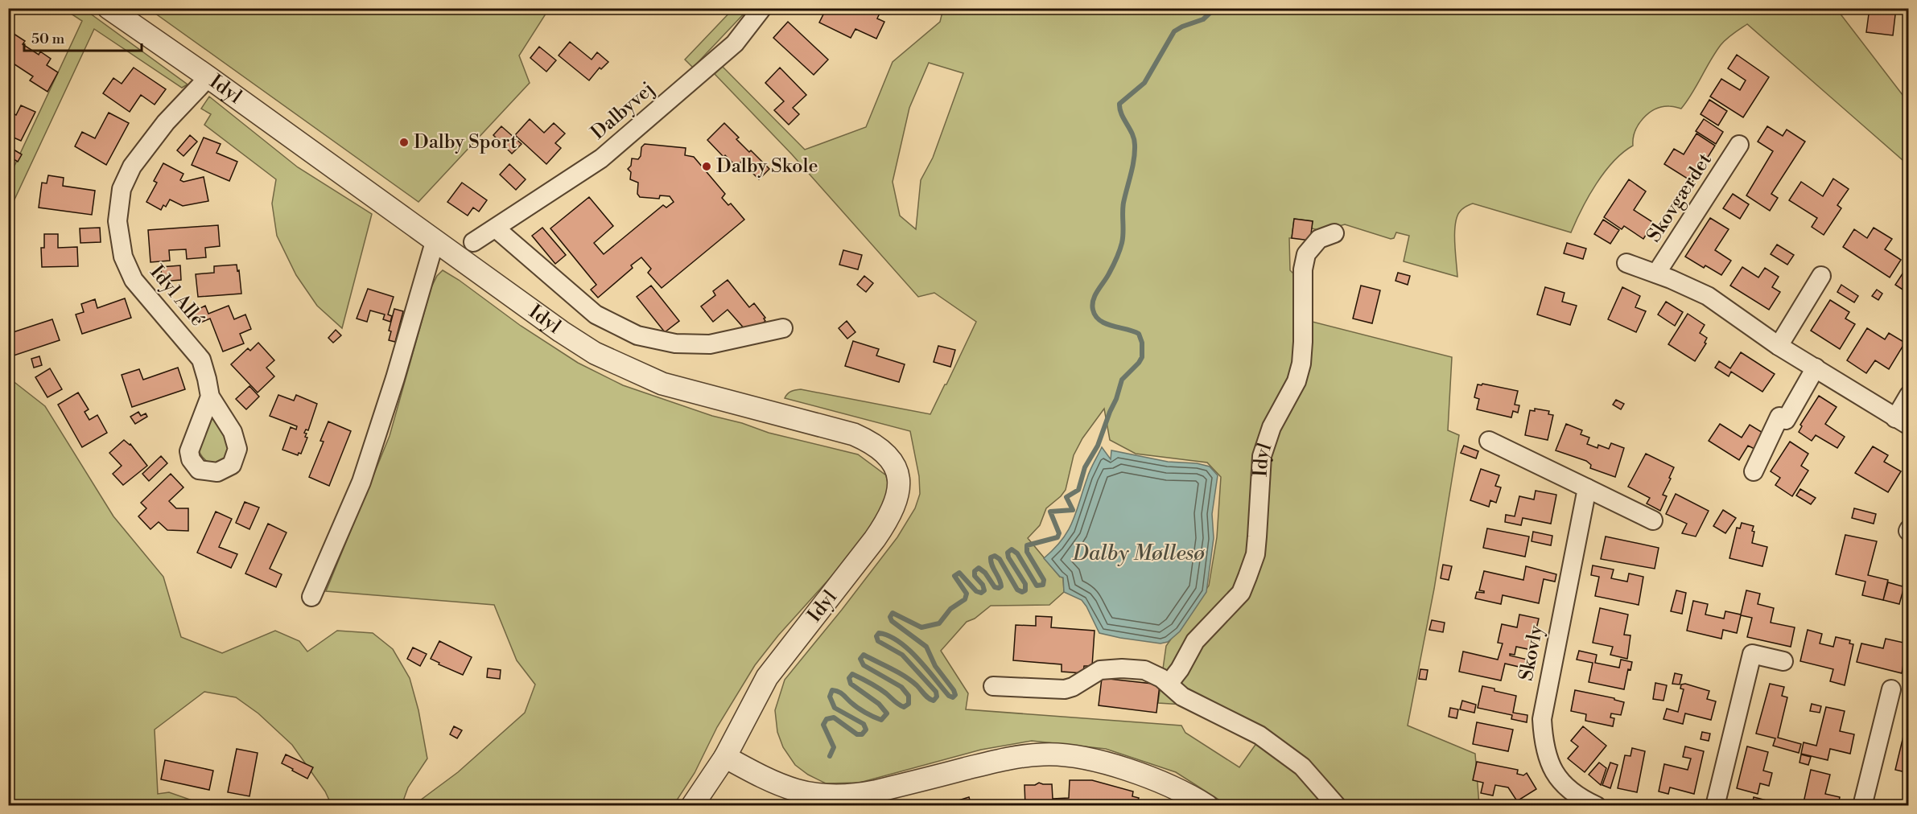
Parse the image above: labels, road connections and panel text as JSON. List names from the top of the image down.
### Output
{
  "streets": {
    "street": [
      "Idyl",
      "Dalbyvej",
      "Skovgærdet",
      "Idyl Allé",
      "Skovly"
    ]
  },
  "crossings": [
    ["Idyl", "Idyl Allé"]
  ],
  "water": ["Dalby Møllesø"],
  "places": ["Dalby Sport", "Dalby Skole"],
  "scale_bar": "50 m"
}
